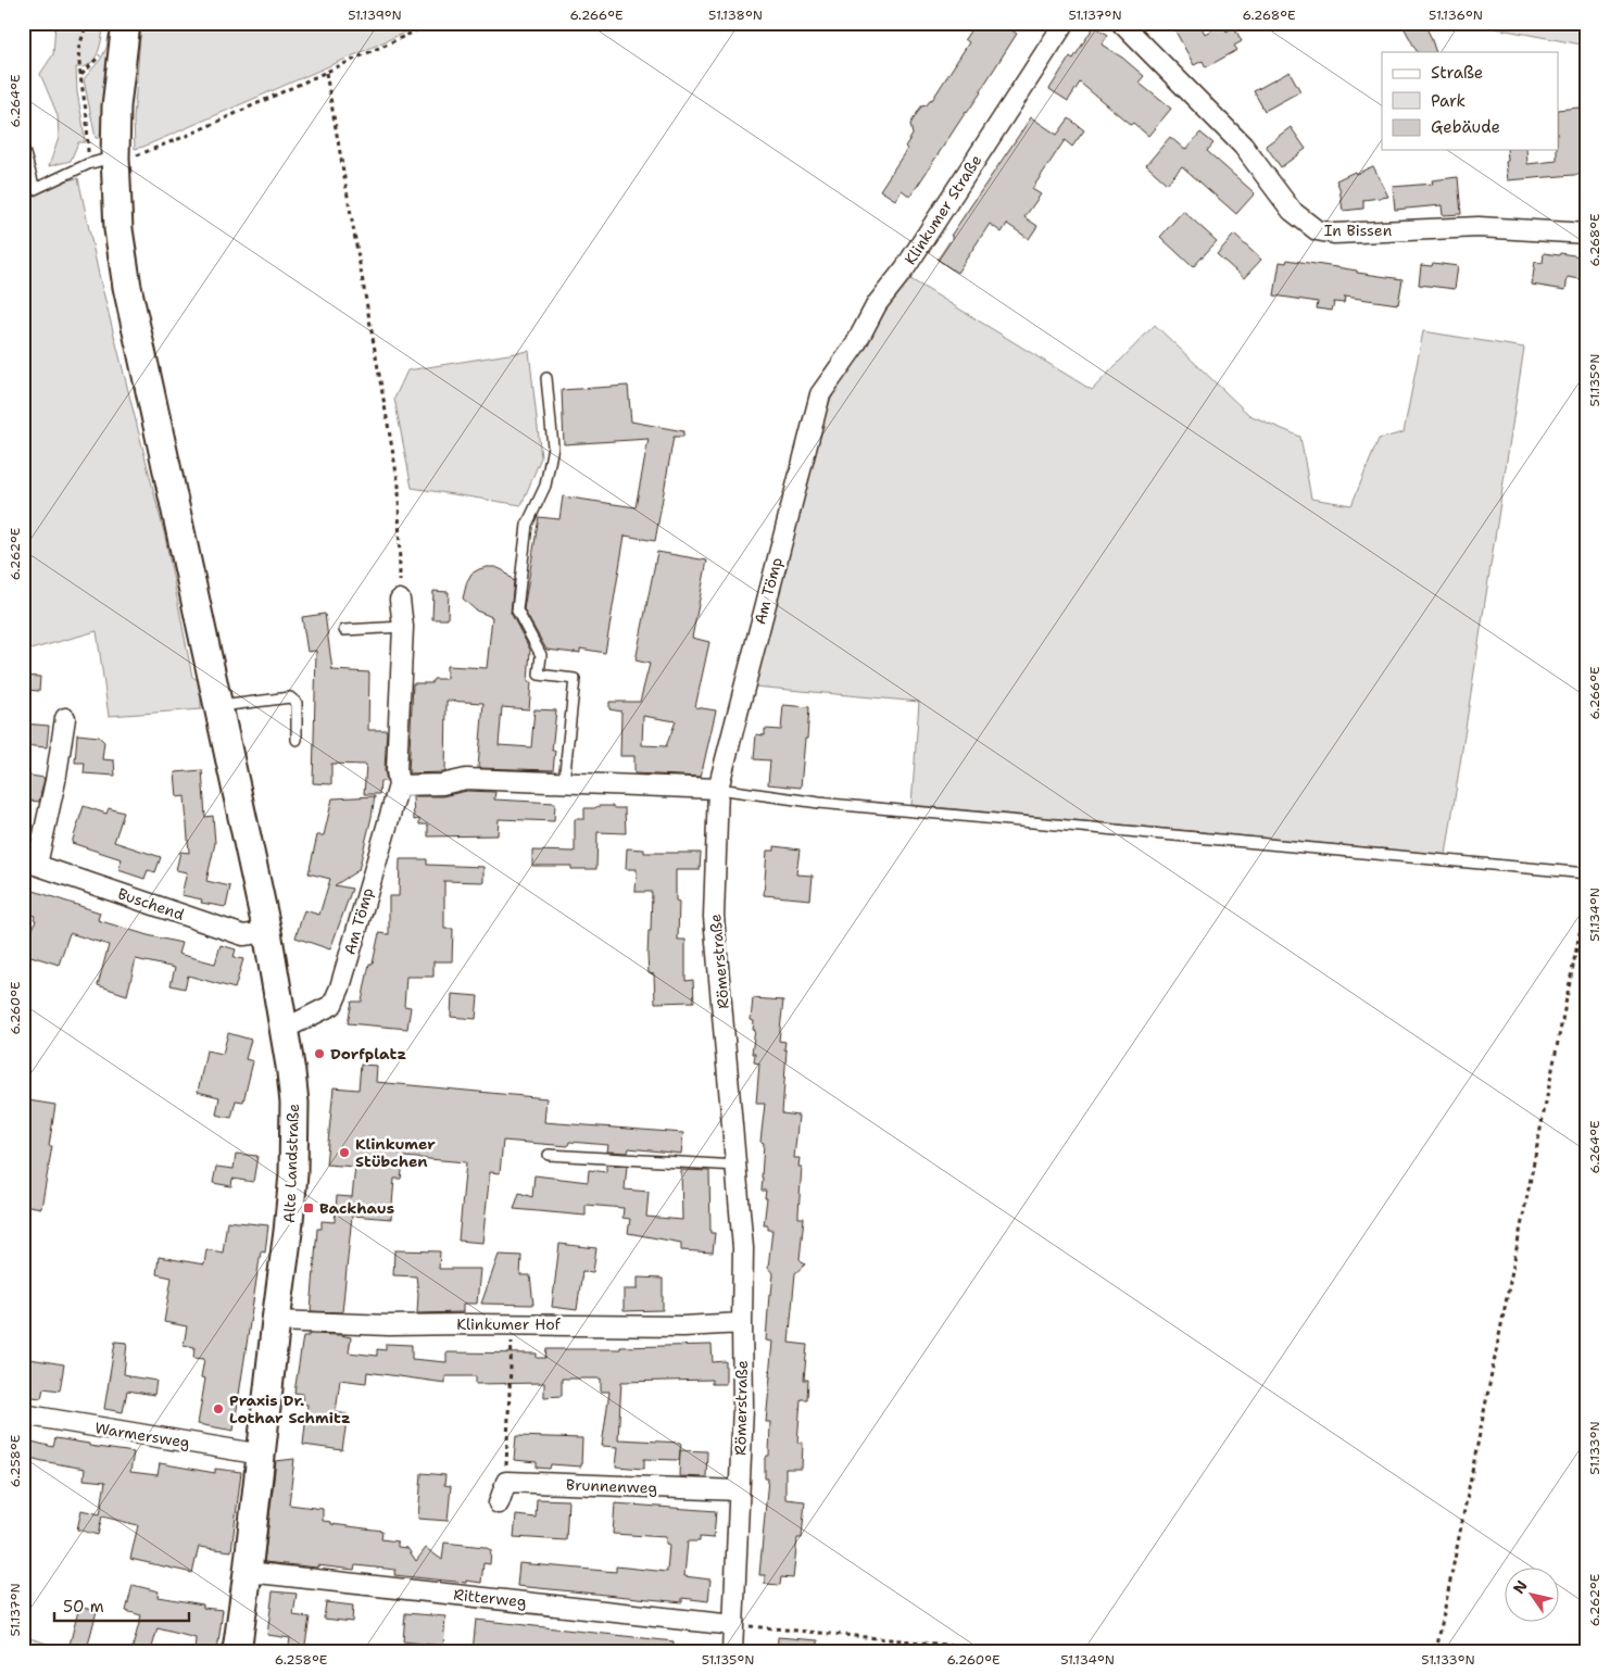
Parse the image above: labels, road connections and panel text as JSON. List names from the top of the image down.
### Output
{
  "streets": {
    "main road": ["Alte Landstraße"],
    "street": [
      "Klinkumer Straße",
      "In Bissen",
      "Am Tömp",
      "Buschend",
      "Römerstraße",
      "Klinkumer Hof",
      "Warmersweg",
      "Brunnenweg",
      "Ritterweg"
    ]
  },
  "crossings": [
    ["Klinkumer Straße", "Am Tömp"],
    ["Am Tömp", "Römerstraße"],
    ["Am Tömp", "Alte Landstraße"],
    ["Buschend", "Alte Landstraße"],
    ["Römerstraße", "Klinkumer Hof"],
    ["Römerstraße", "Brunnenweg"],
    ["Römerstraße", "Ritterweg"],
    ["Alte Landstraße", "Klinkumer Hof"],
    ["Alte Landstraße", "Warmersweg"],
    ["Alte Landstraße", "Ritterweg"]
  ],
  "places": {
    "other": ["Dorfplatz", "Klinkumer Stübchen", "Praxis Dr. Lothar Schmitz"],
    "transit": ["Backhaus"]
  },
  "legend": ["Straße", "Park", "Gebäude"],
  "scale_bar": "50 m",
  "north": "top left",
  "coordinates": [
    "51.139°N",
    "6.266°E",
    "51.138°N",
    "51.137°N",
    "6.268°E",
    "51.136°N",
    "6.264°E",
    "51.135°N",
    "6.262°E",
    "51.134°N",
    "6.260°E",
    "51.133°N",
    "6.258°E"
  ]
}
